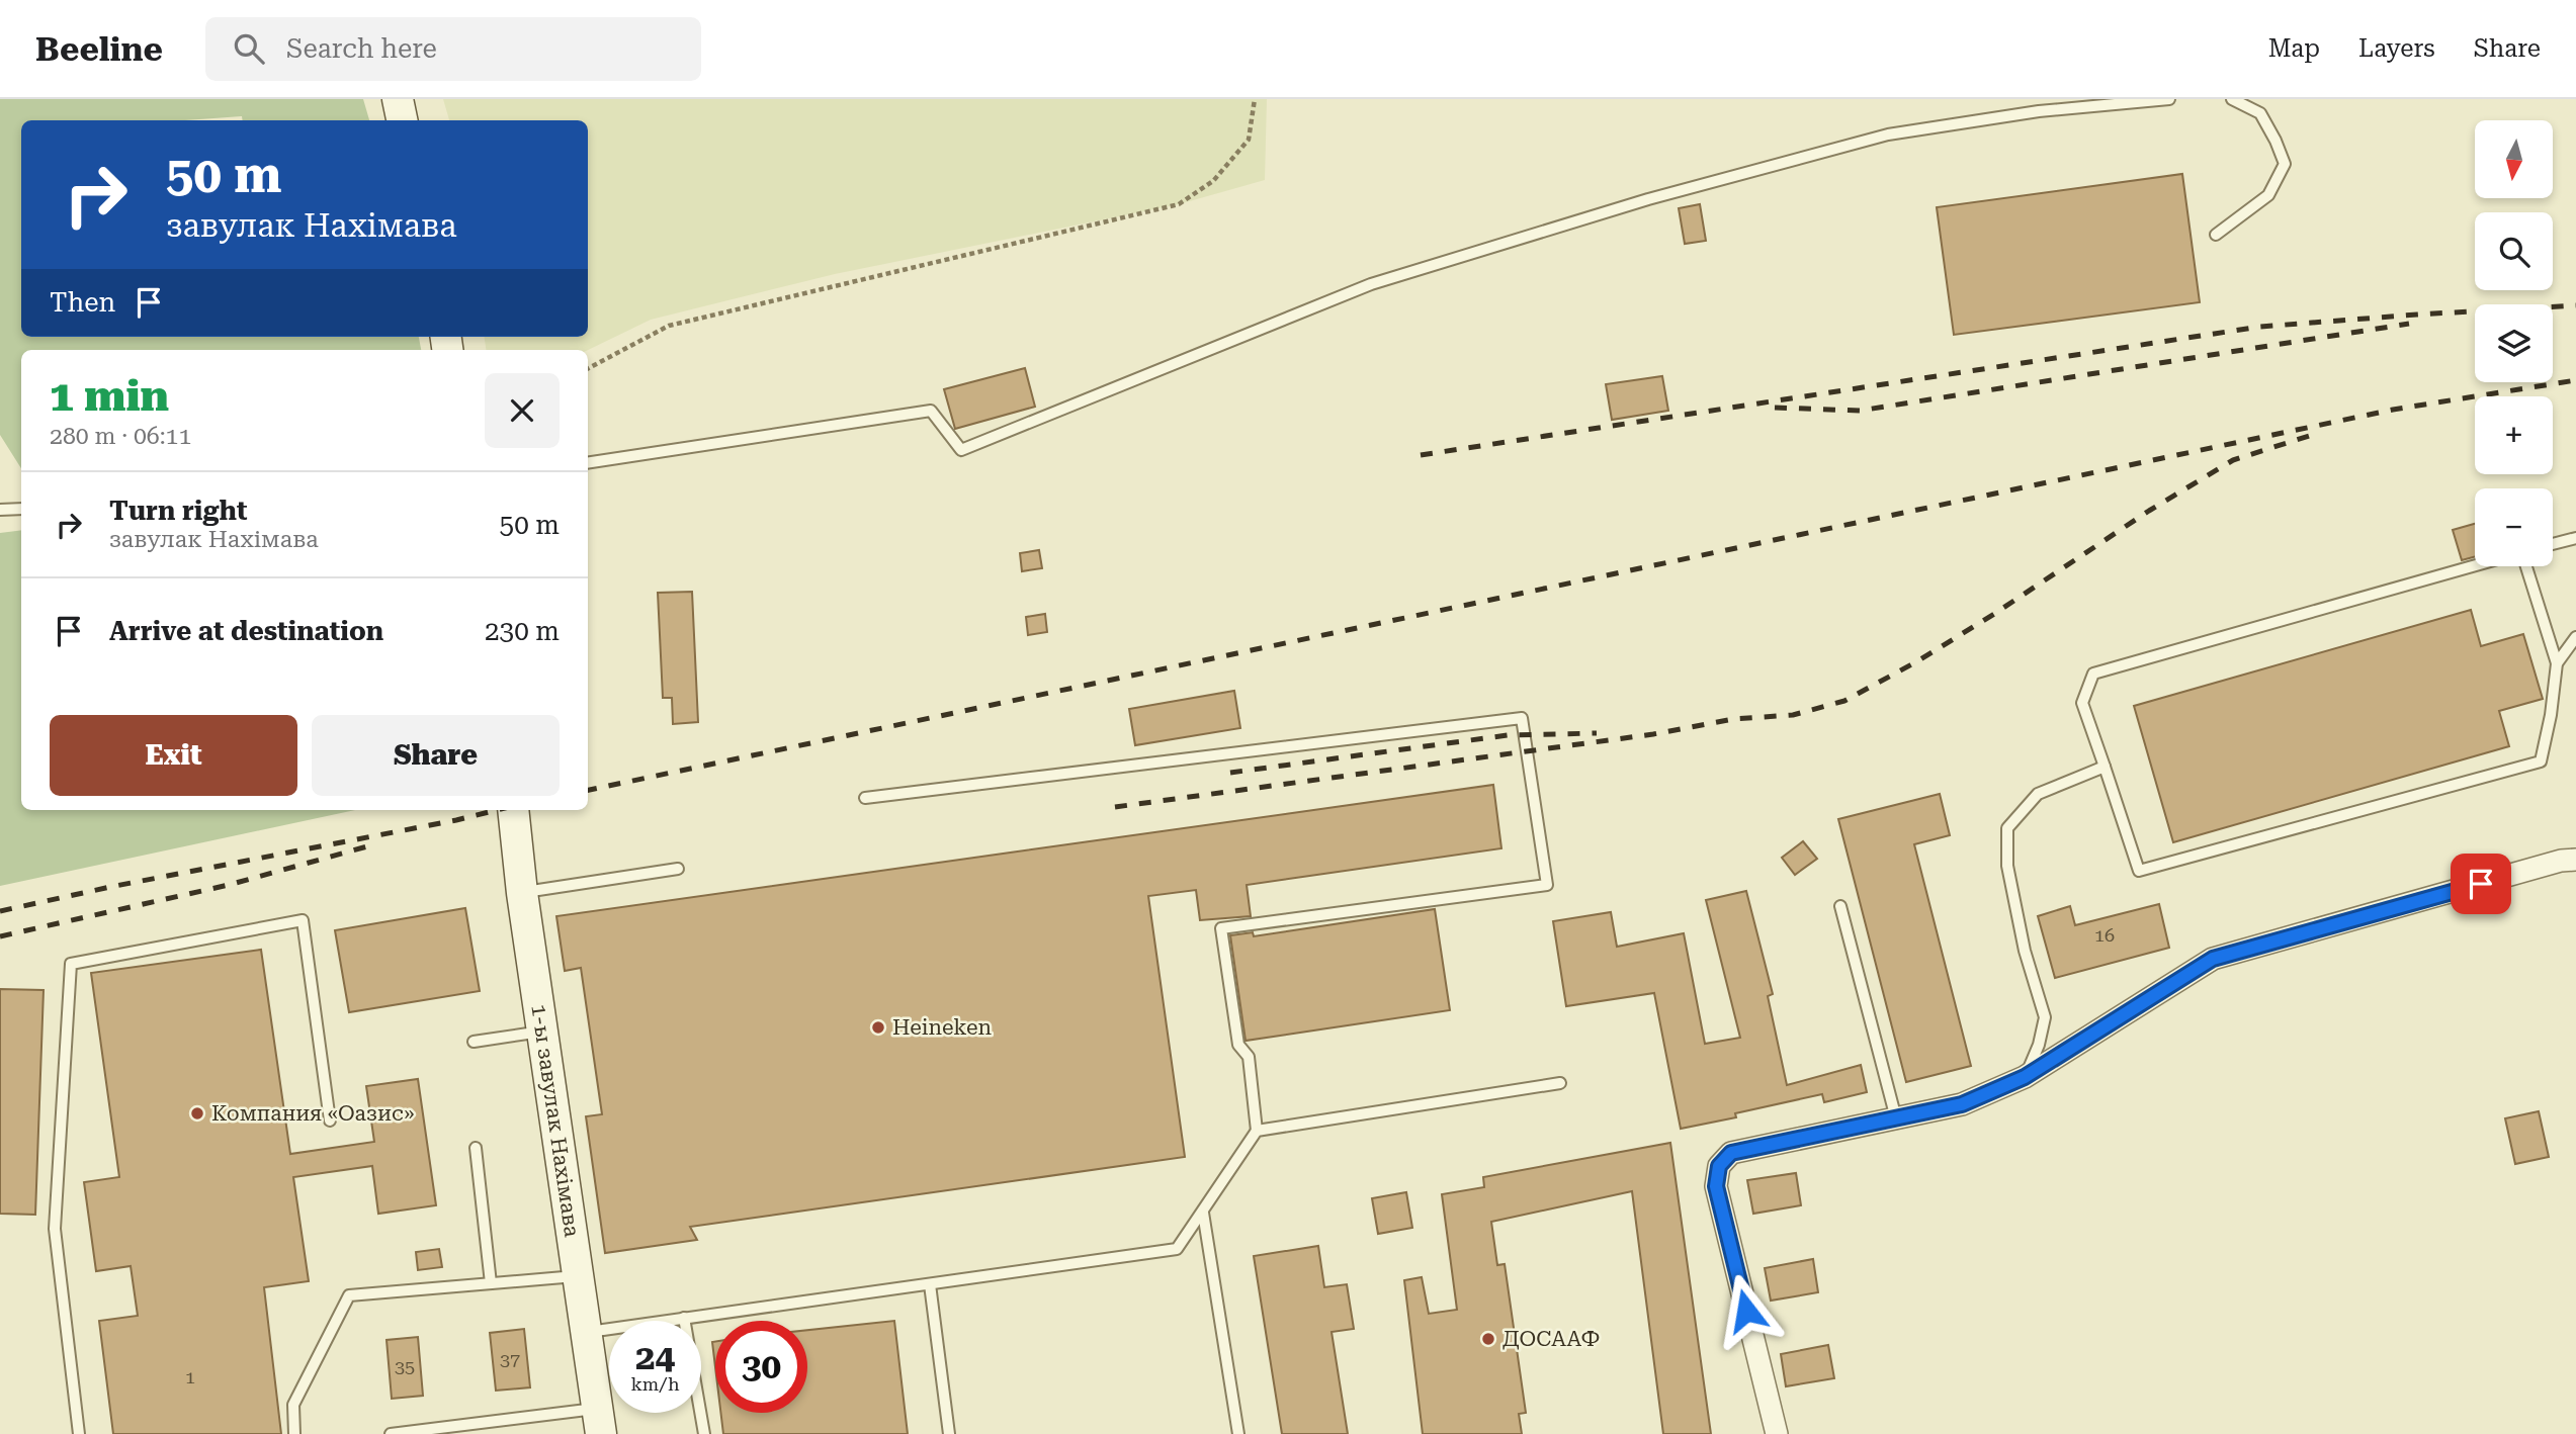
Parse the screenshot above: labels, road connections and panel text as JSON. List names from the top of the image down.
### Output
{
  "streets": {
    "street": ["1-ы завулак Нахімава"]
  },
  "places": ["Heineken", "Компания «Оазис»", "ДОСААФ"],
  "house_numbers": [
    "16",
    "37",
    "35",
    "1"
  ],
  "north": "bottom",
  "page": {
    "header": "Beeline",
    "search": "Search here",
    "nav": ["Map", "Layers", "Share"],
    "map_buttons": ["+", "−"],
    "turn": ["50 m", "завулак Нахімава"],
    "then": "Then",
    "heading": ["1 min", "280 m · 06:11"],
    "list": [
      {
        "name": "Turn right",
        "note": "завулак Нахімава",
        "value": "50 m"
      },
      {
        "name": "Arrive at destination",
        "value": "230 m"
      }
    ],
    "buttons": ["Exit", "Share"],
    "speed": "24 km/h",
    "limit": "30"
  }
}
